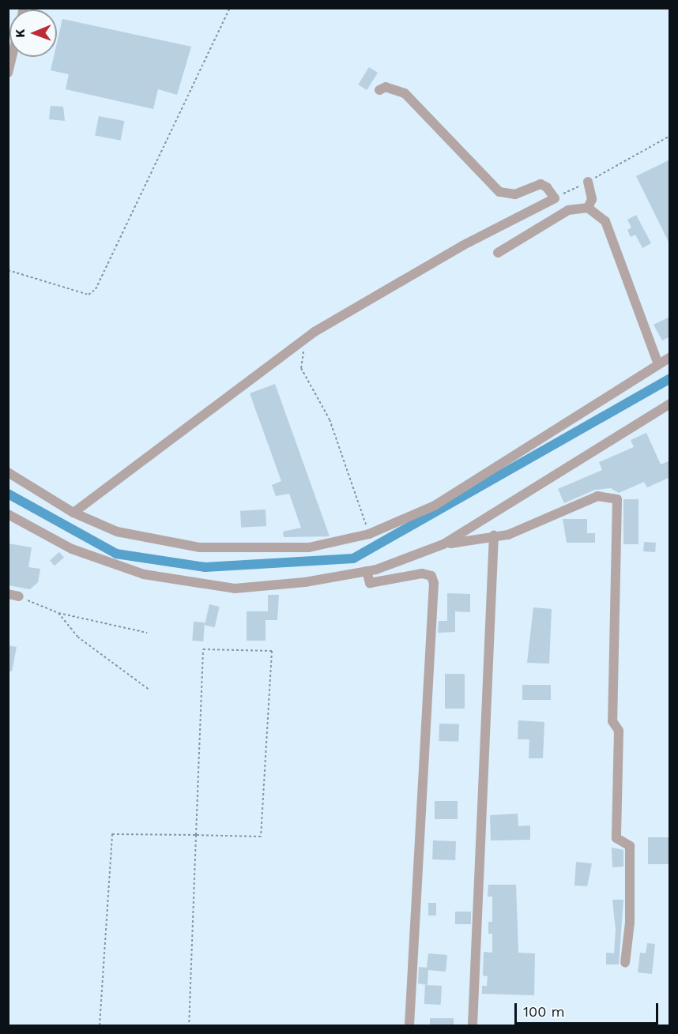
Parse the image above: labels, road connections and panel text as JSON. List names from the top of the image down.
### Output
{
  "scale_bar": "100 m",
  "north": "left"
}
